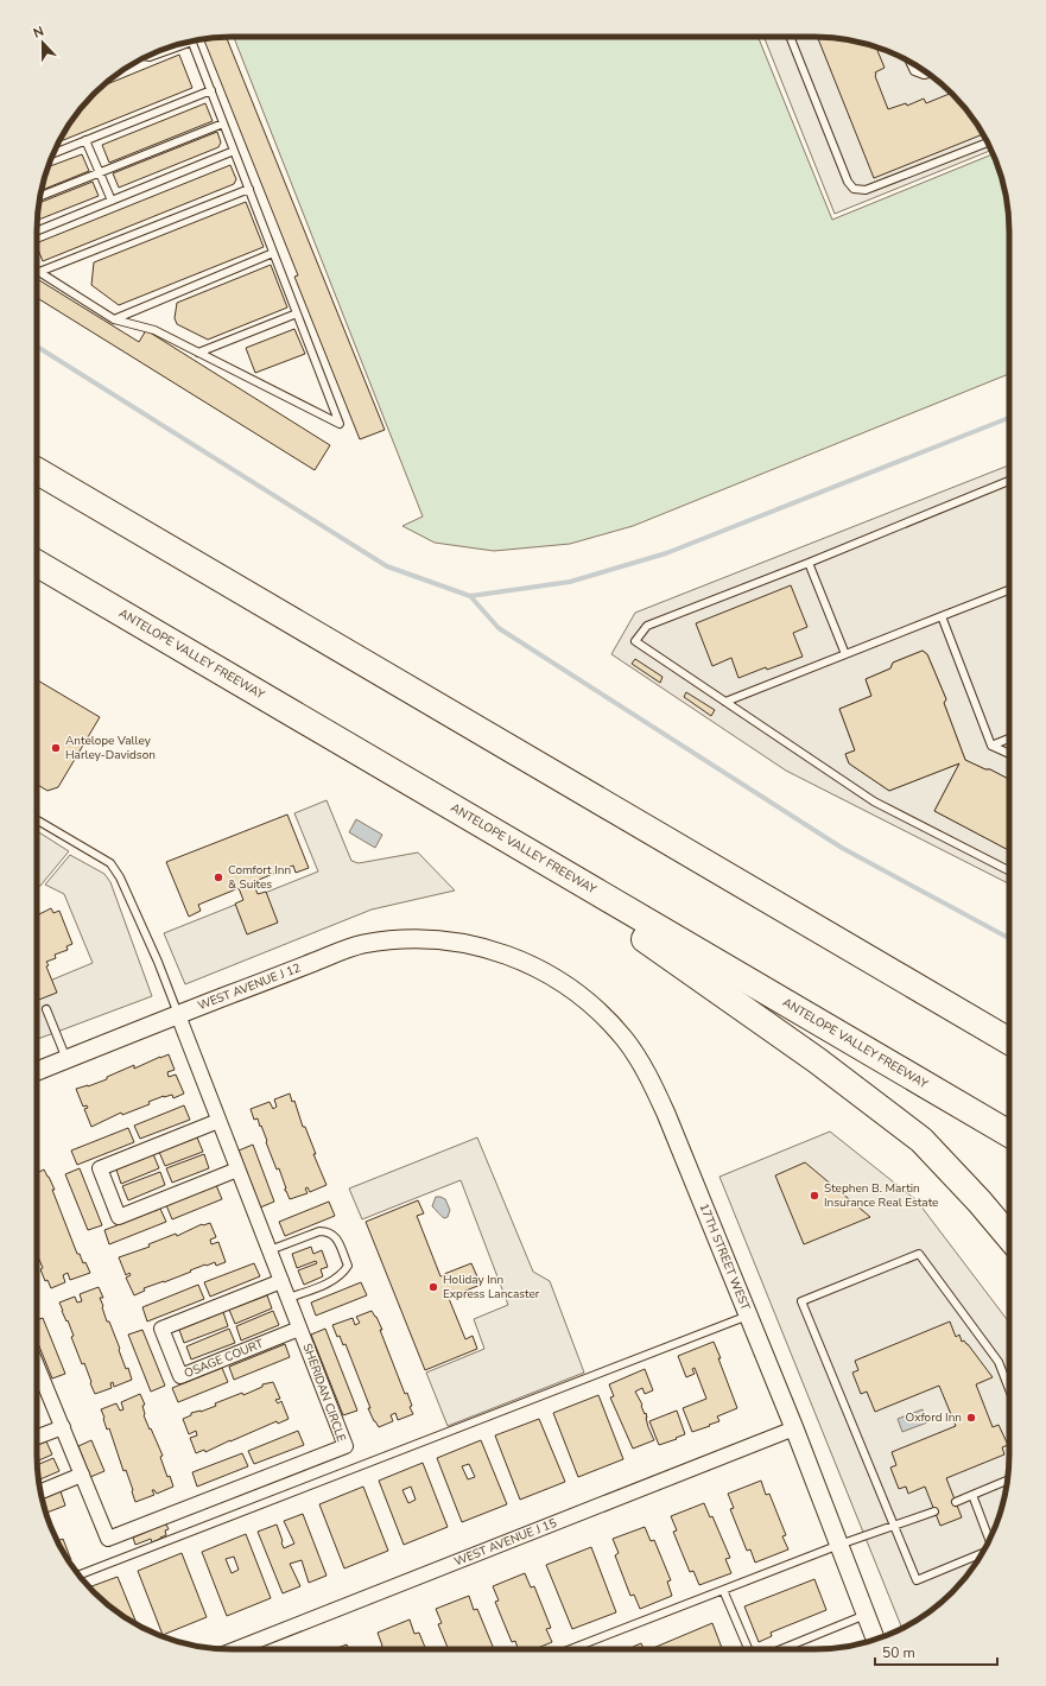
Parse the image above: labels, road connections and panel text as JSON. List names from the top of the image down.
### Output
{
  "streets": {
    "highway": ["ANTELOPE VALLEY FREEWAY"],
    "street": [
      "WEST AVENUE J 12",
      "17TH STREET WEST",
      "OSAGE COURT",
      "SHERIDAN CIRCLE",
      "WEST AVENUE J 15"
    ]
  },
  "crossings": [
    ["WEST AVENUE J 12", "17TH STREET WEST"],
    ["WEST AVENUE J 12", "SHERIDAN CIRCLE"],
    ["17TH STREET WEST", "WEST AVENUE J 15"],
    ["OSAGE COURT", "SHERIDAN CIRCLE"]
  ],
  "places": [
    "Antelope Valley Harley-Davidson",
    "Comfort Inn & Suites",
    "Stephen B. Martin Insurance Real Estate",
    "Holiday Inn Express Lancaster",
    "Oxford Inn"
  ],
  "scale_bar": "50 m",
  "north": "top"
}
